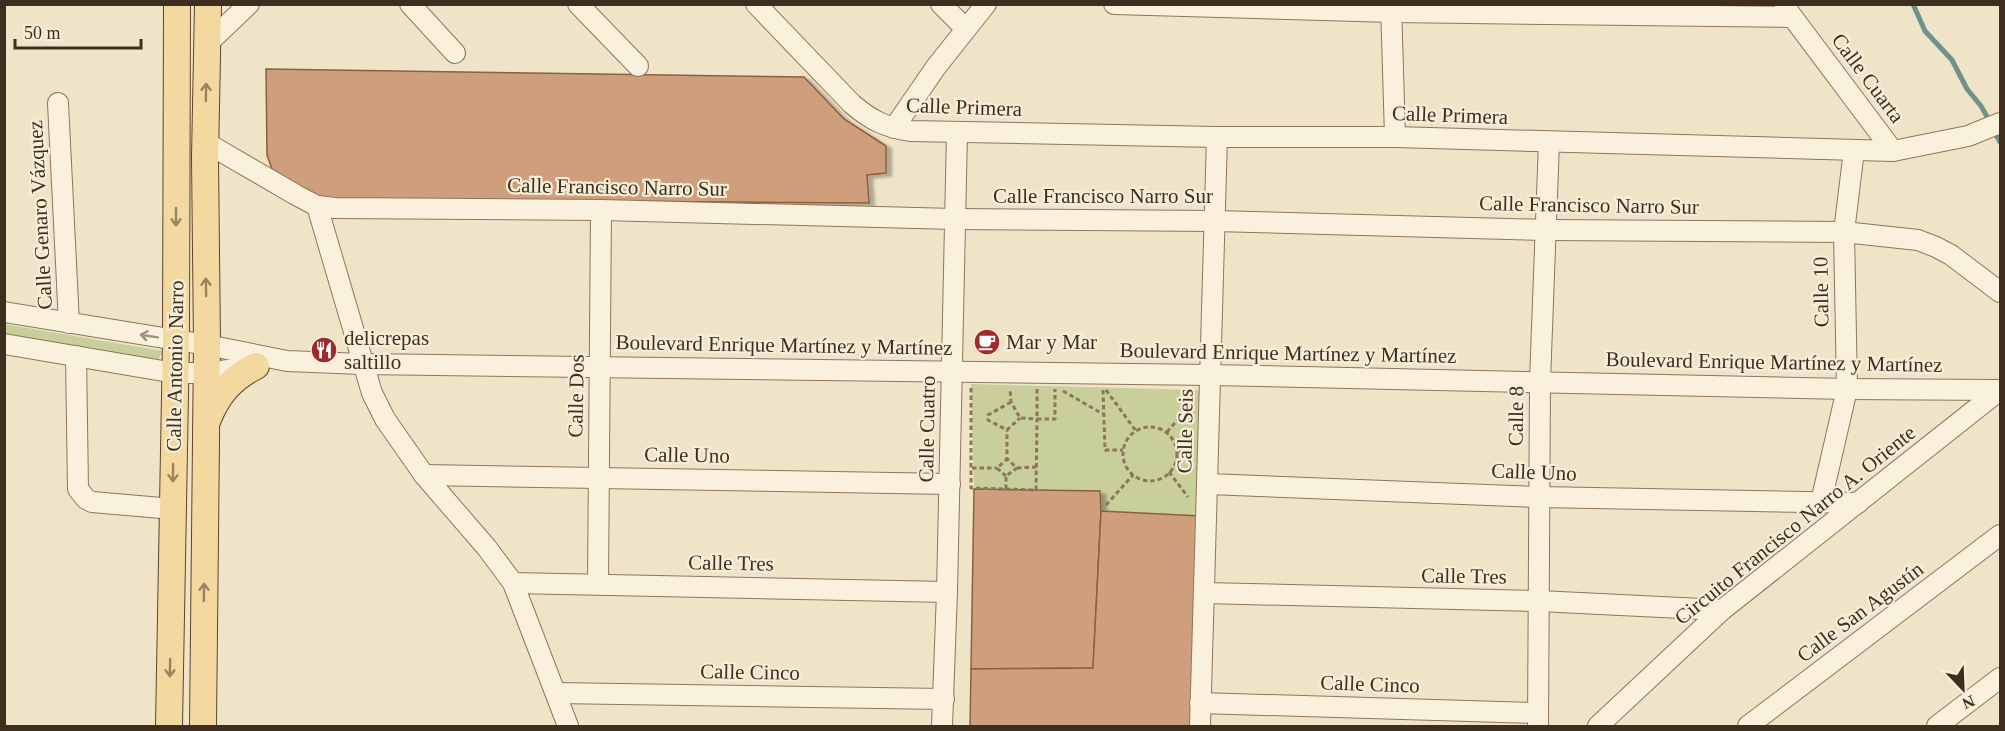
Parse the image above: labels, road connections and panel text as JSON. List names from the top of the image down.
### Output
{
  "streets": {
    "main road": ["Calle Antonio Narro"],
    "street": [
      "Calle Cuarta",
      "Calle Primera",
      "Calle Francisco Narro Sur",
      "Calle Genaro Vázquez",
      "Calle 10",
      "Boulevard Enrique Martínez y Martínez",
      "Calle Dos",
      "Calle 8",
      "Calle Cuatro",
      "Calle Seis",
      "Calle Uno",
      "Circuito Francisco Narro A. Oriente",
      "Calle Tres",
      "Calle San Agustín",
      "Calle Cinco"
    ]
  },
  "crossings": [
    ["Calle Cuarta", "Calle Primera"],
    ["Calle Primera", "Calle 10"],
    ["Calle Primera", "Calle 8"],
    ["Calle Primera", "Calle Cuatro"],
    ["Calle Primera", "Calle Seis"],
    ["Calle Francisco Narro Sur", "Calle 10"],
    ["Calle Francisco Narro Sur", "Calle Antonio Narro"],
    ["Calle Francisco Narro Sur", "Calle Dos"],
    ["Calle Francisco Narro Sur", "Calle 8"],
    ["Calle Francisco Narro Sur", "Calle Cuatro"],
    ["Calle Francisco Narro Sur", "Calle Seis"],
    ["Calle Genaro Vázquez", "Boulevard Enrique Martínez y Martínez"],
    ["Calle 10", "Boulevard Enrique Martínez y Martínez"],
    ["Calle 10", "Calle Uno"],
    ["Boulevard Enrique Martínez y Martínez", "Calle Antonio Narro"],
    ["Boulevard Enrique Martínez y Martínez", "Calle Dos"],
    ["Boulevard Enrique Martínez y Martínez", "Calle 8"],
    ["Boulevard Enrique Martínez y Martínez", "Calle Cuatro"],
    ["Boulevard Enrique Martínez y Martínez", "Calle Seis"],
    ["Boulevard Enrique Martínez y Martínez", "Circuito Francisco Narro A. Oriente"],
    ["Calle Dos", "Calle Uno"],
    ["Calle Dos", "Calle Tres"],
    ["Calle 8", "Calle Uno"],
    ["Calle 8", "Calle Tres"],
    ["Calle 8", "Calle Cinco"],
    ["Calle Cuatro", "Calle Uno"],
    ["Calle Cuatro", "Calle Tres"],
    ["Calle Cuatro", "Calle Cinco"],
    ["Calle Seis", "Calle Uno"],
    ["Calle Seis", "Calle Tres"],
    ["Calle Seis", "Calle Cinco"],
    ["Calle Uno", "Circuito Francisco Narro A. Oriente"],
    ["Circuito Francisco Narro A. Oriente", "Calle Tres"]
  ],
  "places": {
    "cafe": ["Mar y Mar"],
    "restaurant": ["delicrepas saltillo"]
  },
  "scale_bar": "50 m",
  "north": "bottom right"
}
